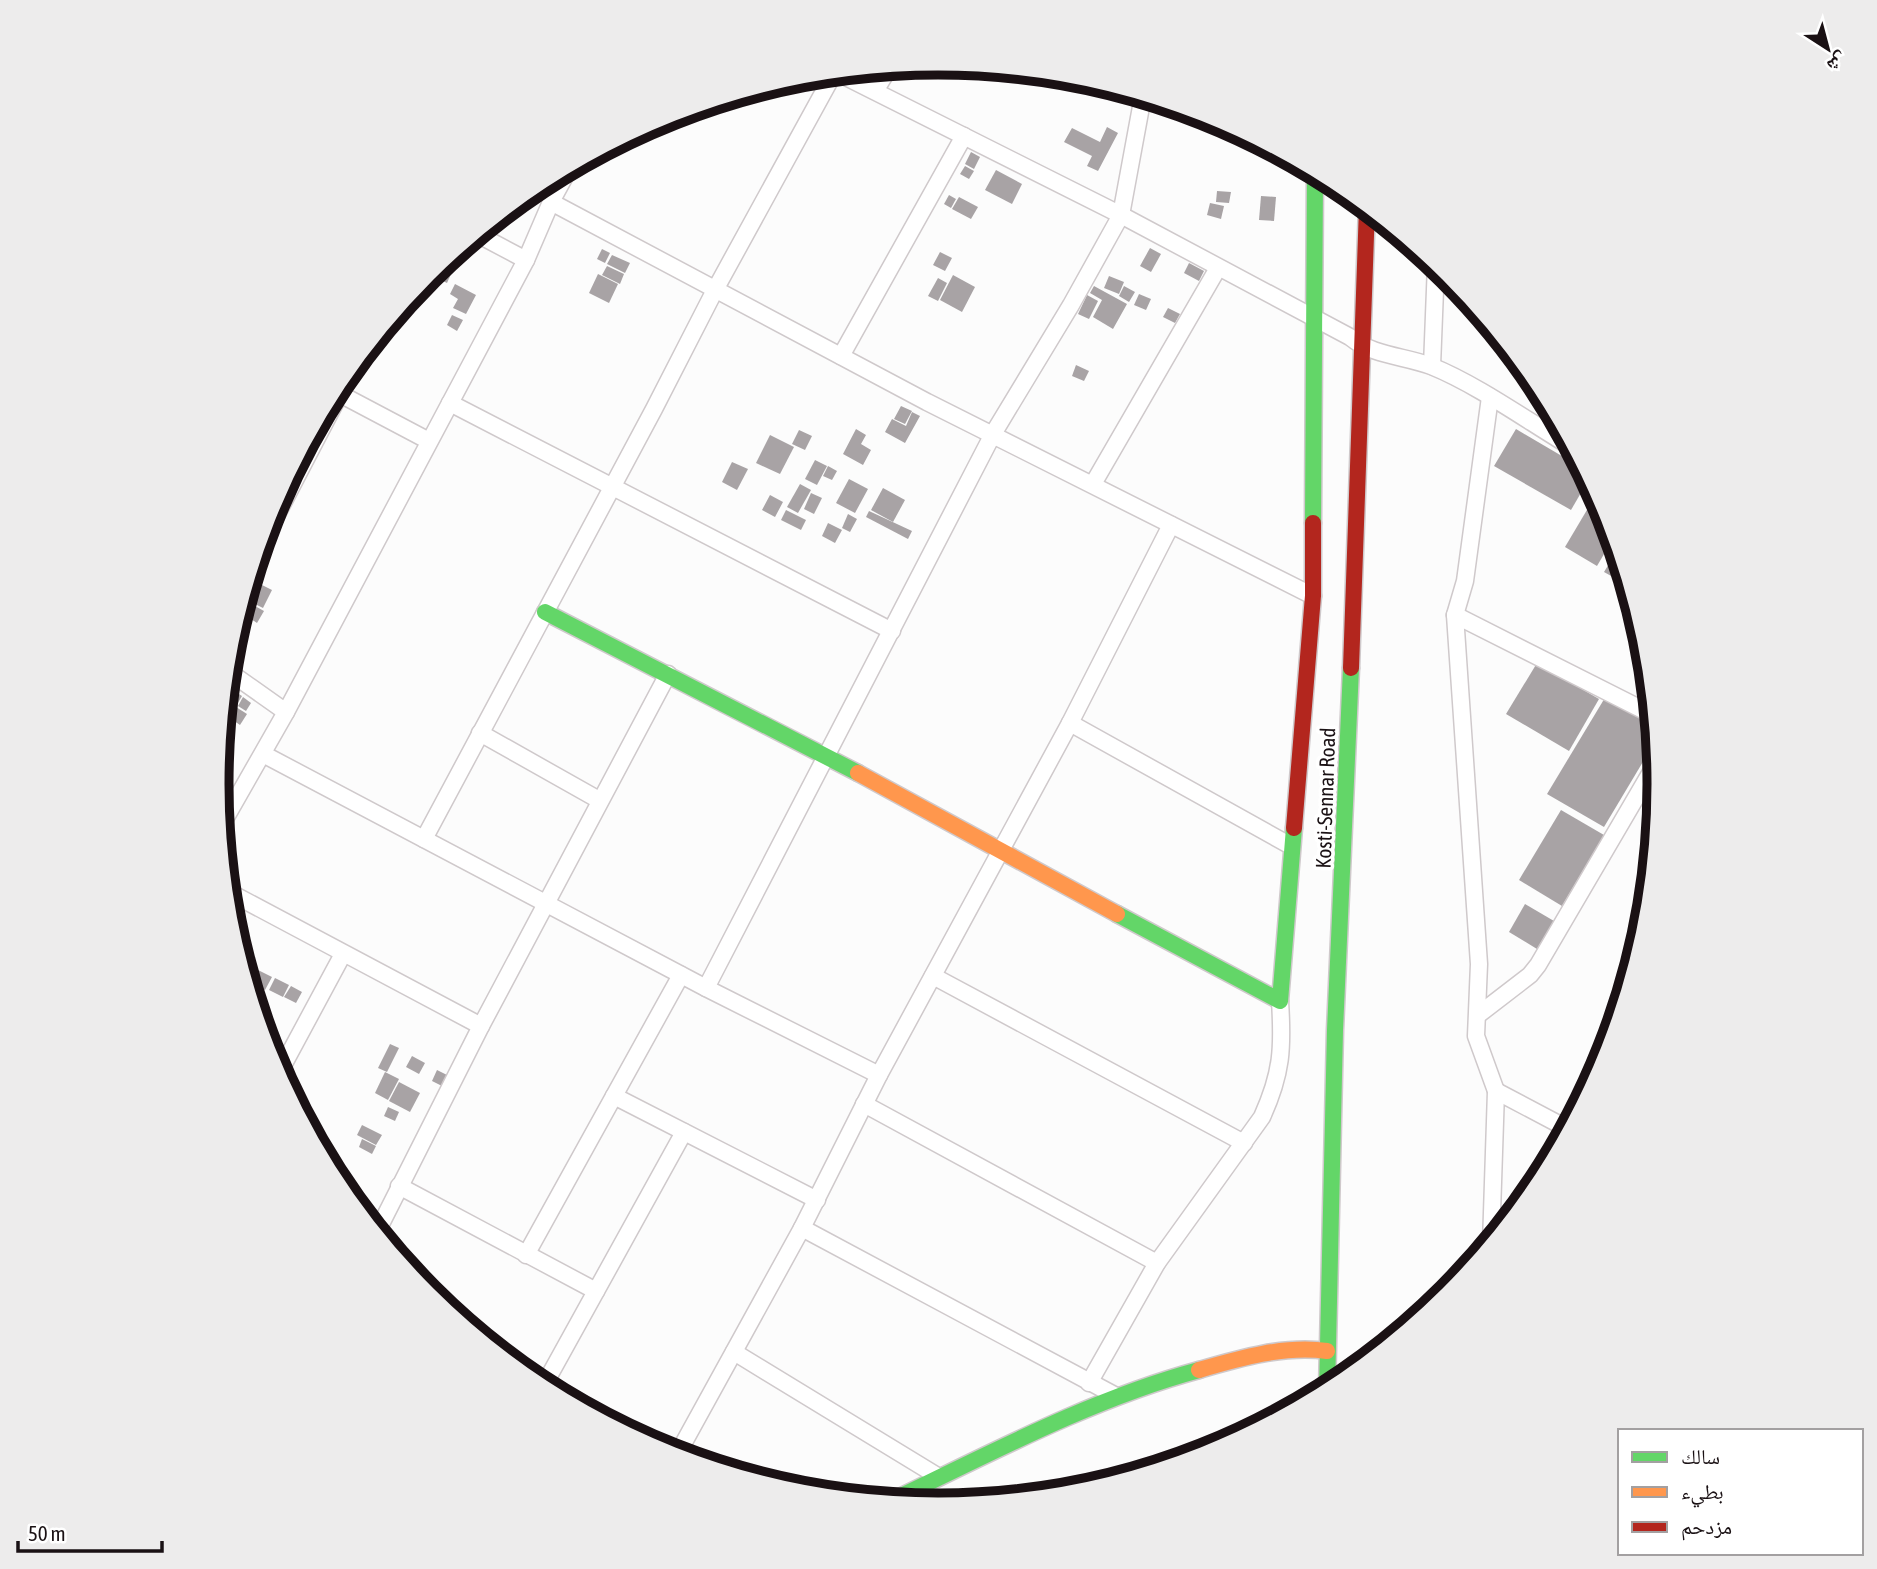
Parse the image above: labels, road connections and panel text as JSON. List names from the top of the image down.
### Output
{
  "streets": {
    "main road": ["Kosti-Sennar Road"]
  },
  "legend": ["سالك", "بطيء", "مزدحم"],
  "scale_bar": "50 m",
  "north": "bottom right"
}
